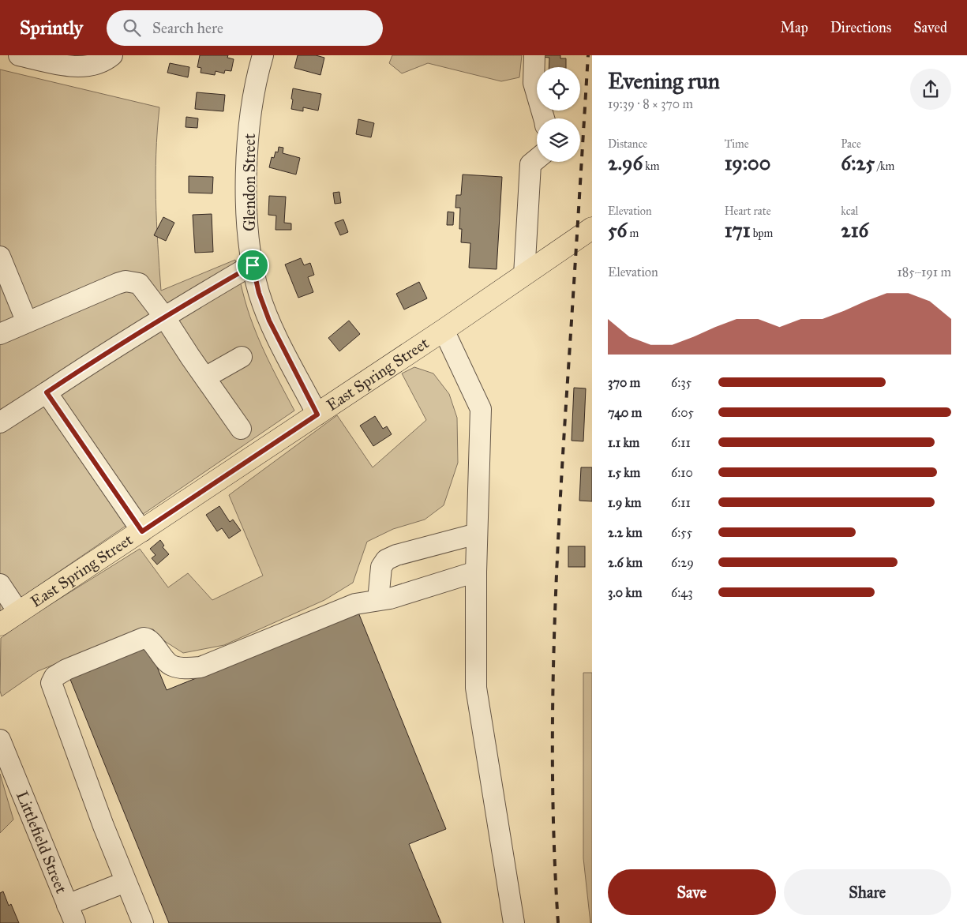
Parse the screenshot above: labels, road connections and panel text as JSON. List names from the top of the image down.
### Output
{
  "streets": {
    "main road": ["East Spring Street"],
    "street": ["Glendon Street", "Littlefield Street"]
  },
  "crossings": [
    ["Glendon Street", "East Spring Street"]
  ],
  "page": {
    "header": "Sprintly",
    "search": "Search here",
    "nav": ["Map", "Directions", "Saved"],
    "heading": ["Evening run", "19:39 · 8 × 370 m"],
    "stats": [
      ["Distance", "2.96 km"],
      ["Time", "19:00"],
      ["Pace", "6:25 /km"],
      ["Elevation", "56 m"],
      ["Heart rate", "171 bpm"],
      ["kcal", "216"]
    ],
    "chart": ["Elevation", "185–191 m"],
    "list": [
      {
        "name": "370 m",
        "note": "6:35"
      },
      {
        "name": "740 m",
        "note": "6:05"
      },
      {
        "name": "1.1 km",
        "note": "6:11"
      },
      {
        "name": "1.5 km",
        "note": "6:10"
      },
      {
        "name": "1.9 km",
        "note": "6:11"
      },
      {
        "name": "2.2 km",
        "note": "6:55"
      },
      {
        "name": "2.6 km",
        "note": "6:29"
      },
      {
        "name": "3.0 km",
        "note": "6:43"
      }
    ],
    "buttons": ["Save", "Share"]
  }
}
